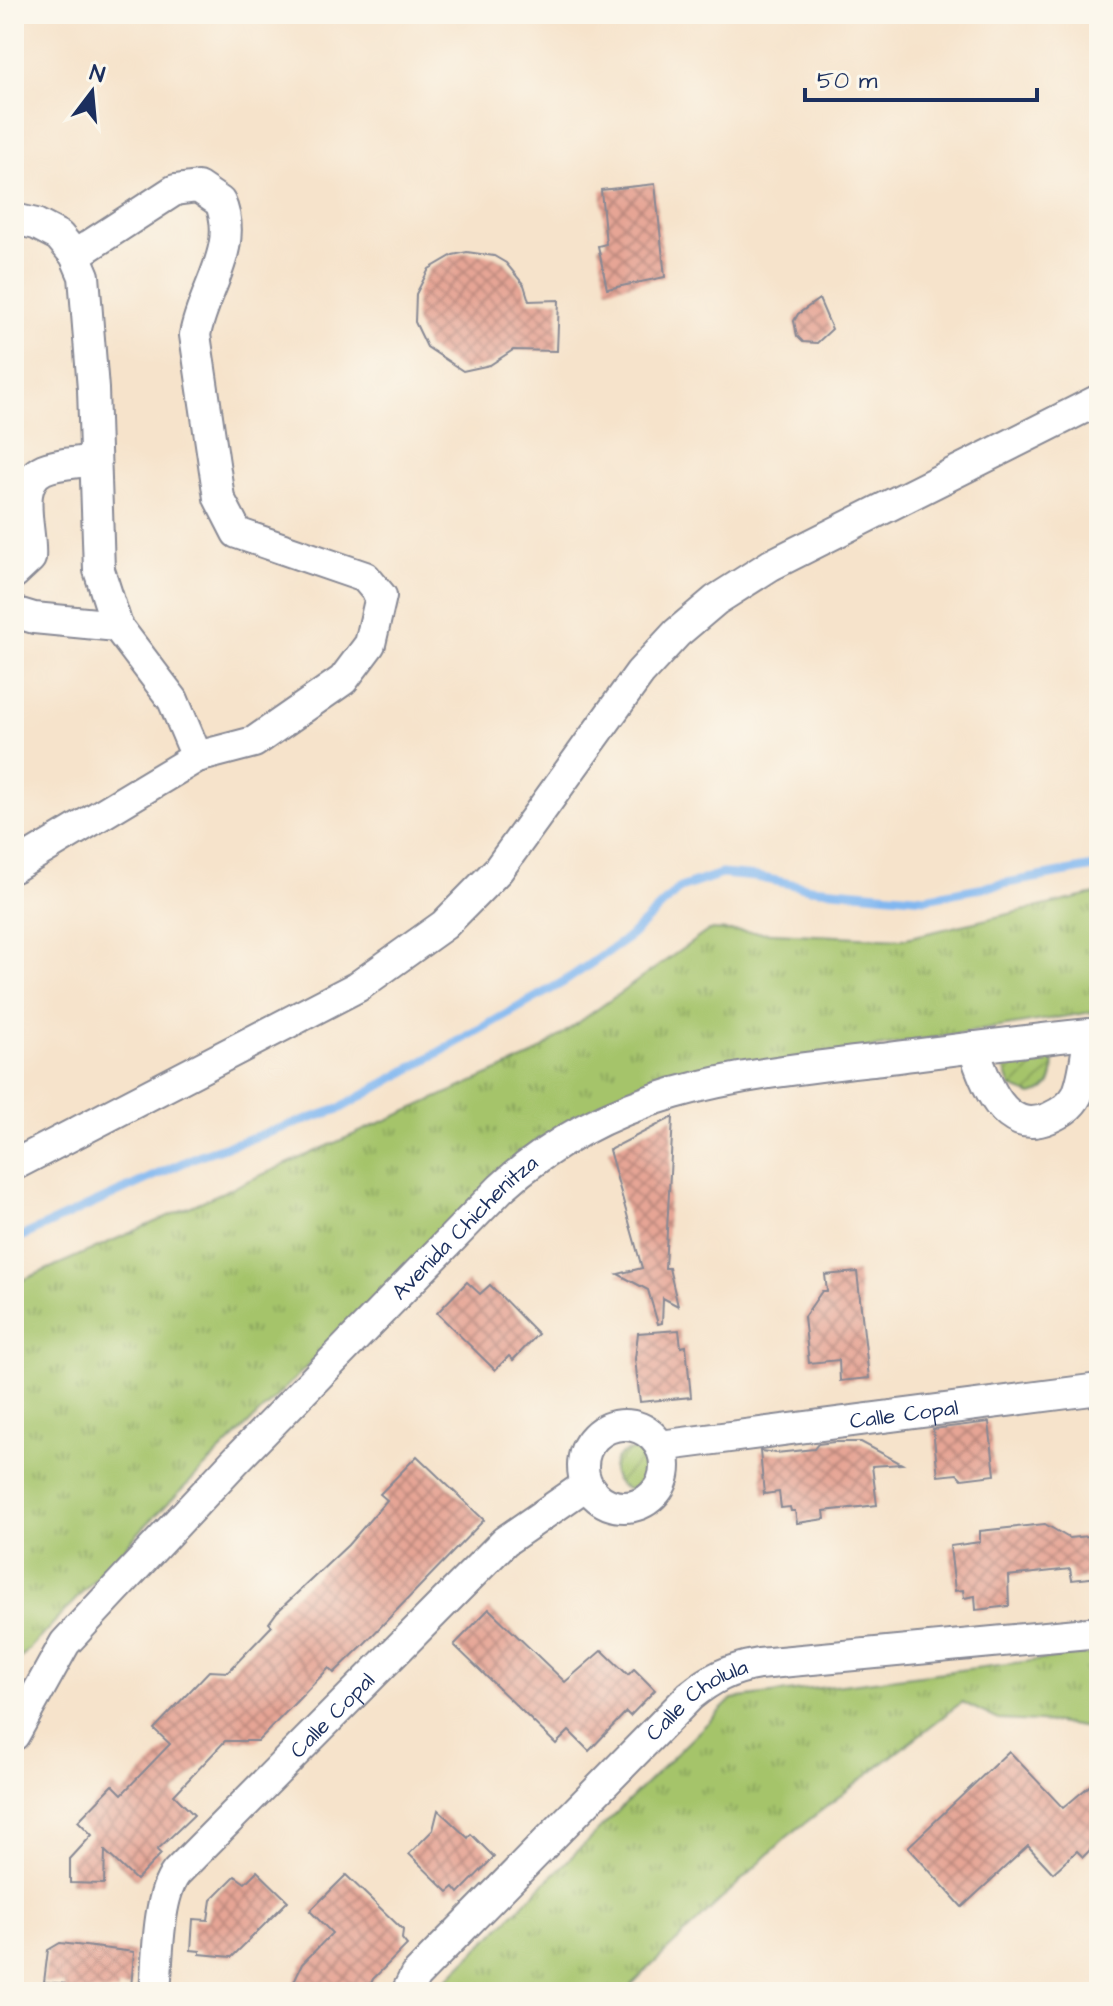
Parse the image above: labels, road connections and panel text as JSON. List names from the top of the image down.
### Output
{
  "streets": {
    "street": ["Avenida Chichenitza", "Calle Copal", "Calle Cholula"]
  },
  "scale_bar": "50 m",
  "north": "top"
}
